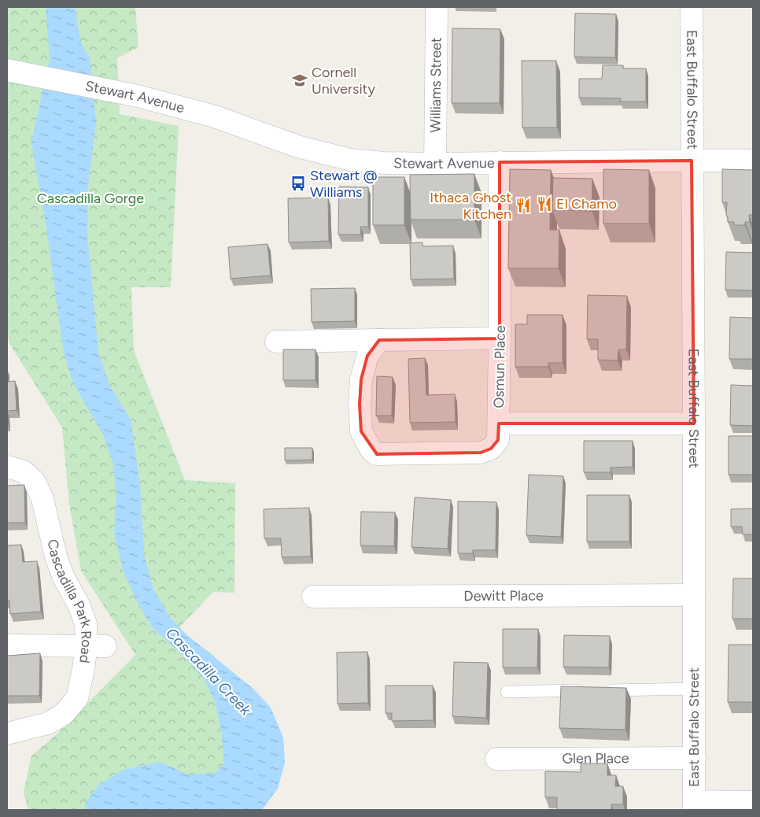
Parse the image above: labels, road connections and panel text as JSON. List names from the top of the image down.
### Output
{
  "streets": {
    "street": [
      "Williams Street",
      "East Buffalo Street",
      "Stewart Avenue",
      "Osmun Place",
      "Dewitt Place",
      "Cascadilla Park Road",
      "Glen Place"
    ]
  },
  "crossings": [
    ["Williams Street", "Stewart Avenue"],
    ["East Buffalo Street", "Stewart Avenue"],
    ["East Buffalo Street", "Osmun Place"],
    ["East Buffalo Street", "Dewitt Place"],
    ["East Buffalo Street", "Glen Place"],
    ["Stewart Avenue", "Osmun Place"]
  ],
  "water": ["Cascadilla Creek"],
  "parks": ["Cascadilla Gorge"],
  "places": {
    "school or university": ["Cornell University"],
    "bus stop": ["Stewart @ Williams"],
    "restaurant": ["El Chamo", "Ithaca Ghost Kitchen"]
  }
}
